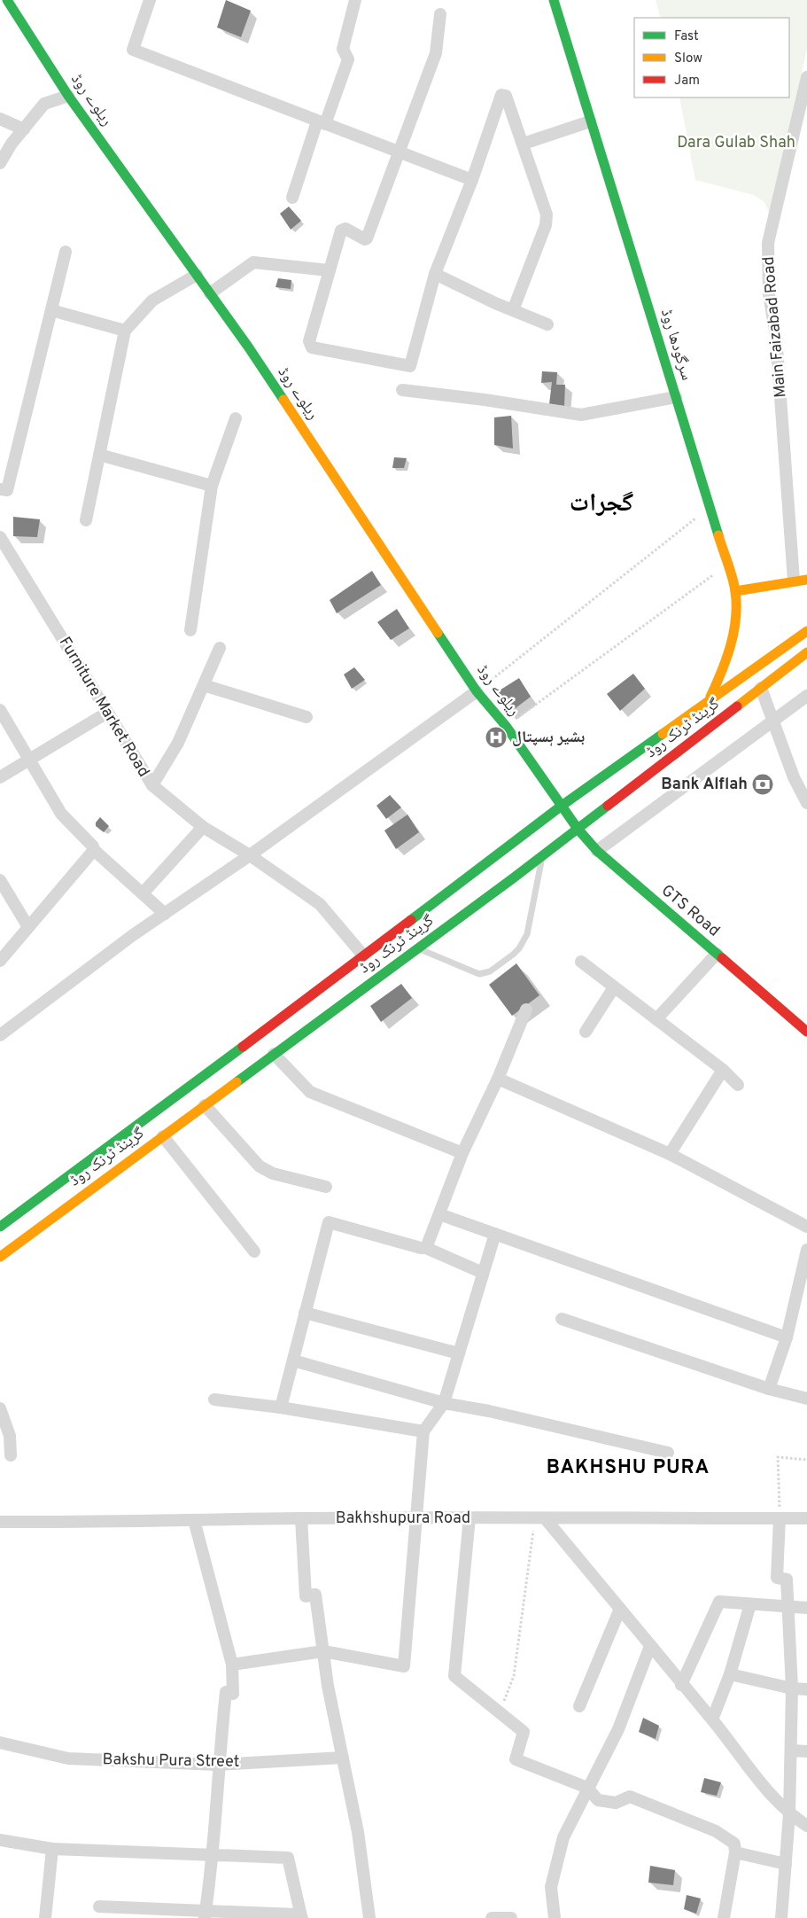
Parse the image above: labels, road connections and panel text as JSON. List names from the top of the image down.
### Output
{
  "streets": {
    "main road": [
      "ریلوے روڈ",
      "سرگودھا روڈ",
      "گرینڈ ٹرنک روڈ",
      "GTS Road"
    ],
    "street": [
      "Main Faizabad Road",
      "Furniture Market Road",
      "Bakhshupura Road",
      "Bakshu Pura Street"
    ]
  },
  "crossings": [
    ["ریلوے روڈ", "گرینڈ ٹرنک روڈ"],
    ["ریلوے روڈ", "GTS Road"],
    ["سرگودھا روڈ", "گرینڈ ٹرنک روڈ"],
    ["Furniture Market Road", "گرینڈ ٹرنک روڈ"],
    ["گرینڈ ٹرنک روڈ", "GTS Road"]
  ],
  "districts": ["گجرات", "BAKHSHU PURA"],
  "parks": ["Dara Gulab Shah"],
  "places": {
    "hospital": ["بشیر ہسپتال"],
    "bank": ["Bank Alflah"]
  },
  "legend": ["Fast", "Slow", "Jam"]
}
